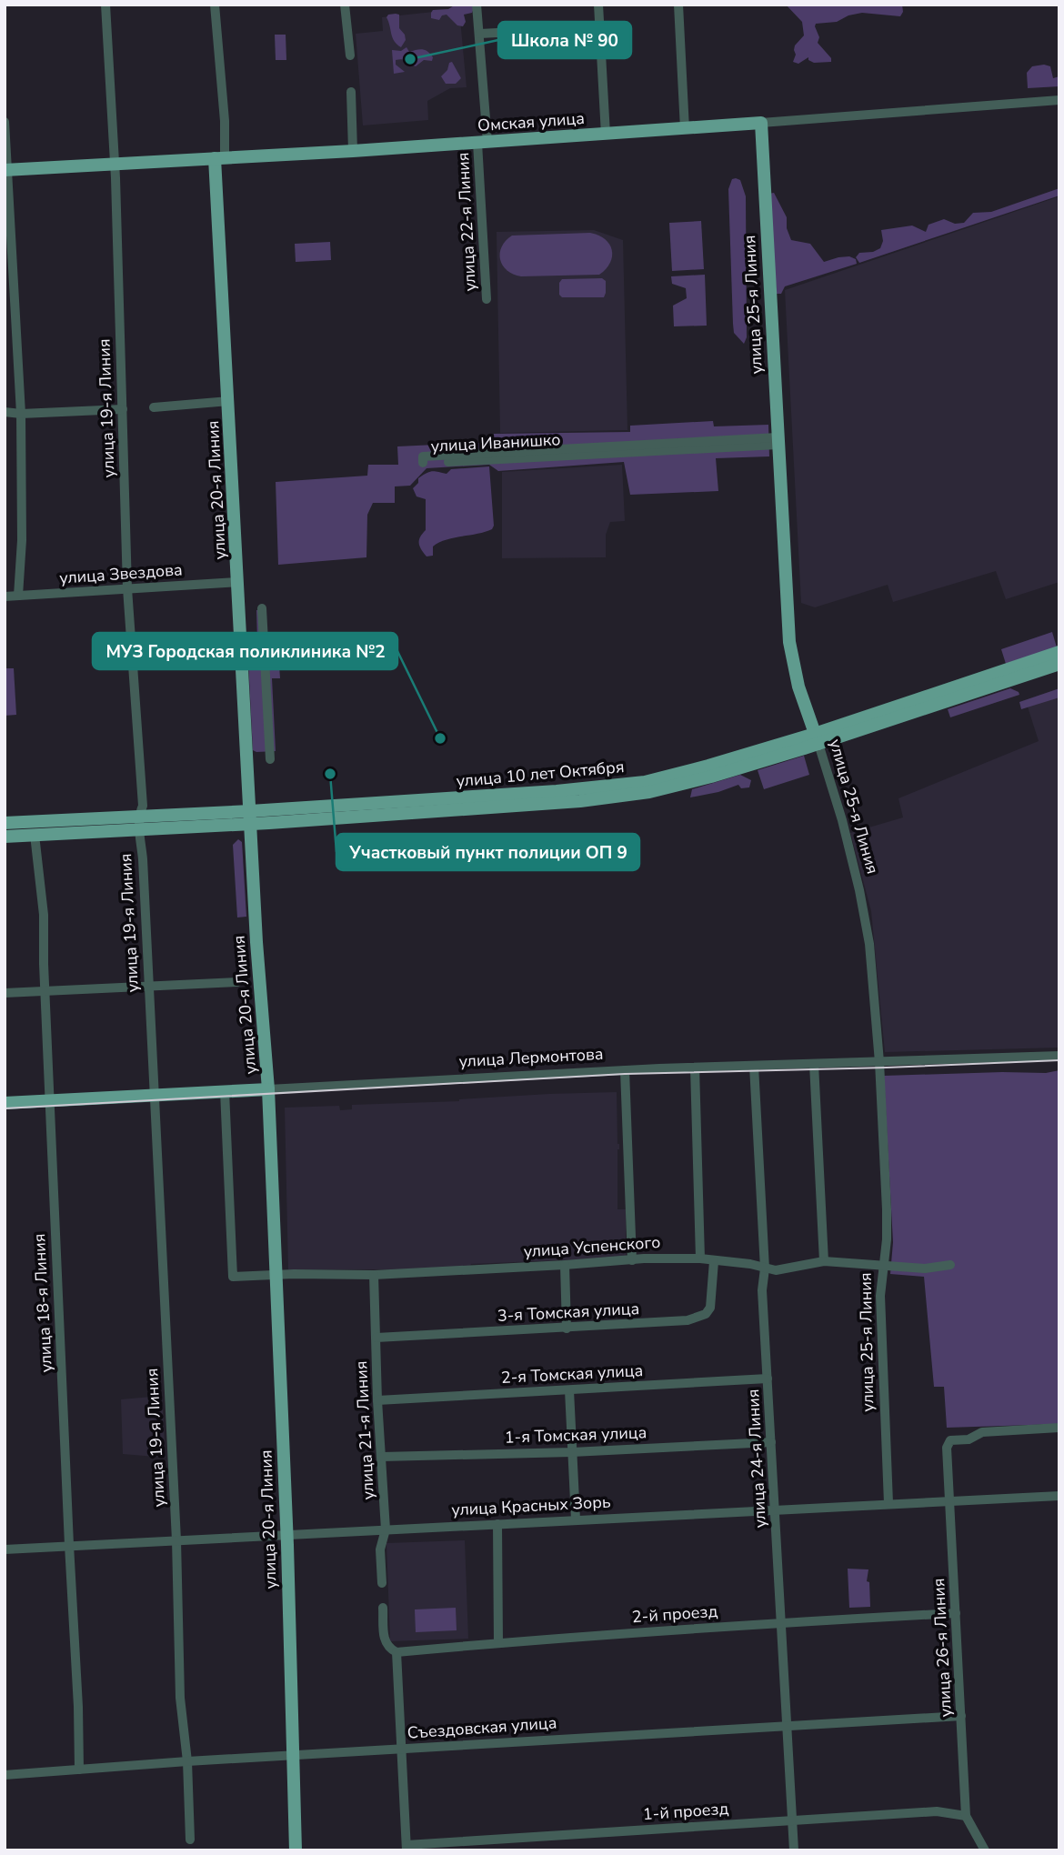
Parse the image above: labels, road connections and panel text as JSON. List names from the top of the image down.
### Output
{
  "streets": {
    "main road": [
      "Омская улица",
      "улица 25-я Линия",
      "улица 20-я Линия",
      "улица 10 лет Октября",
      "улица Лермонтова"
    ],
    "street": [
      "улица 22-я Линия",
      "улица 19-я Линия",
      "улица Иванишко",
      "улица Звездова",
      "улица Успенского",
      "улица 18-я Линия",
      "3-я Томская улица",
      "2-я Томская улица",
      "улица 21-я Линия",
      "1-я Томская улица",
      "улица 24-я Линия",
      "улица Красных Зорь",
      "2-й проезд",
      "улица 26-я Линия",
      "Съездовская улица",
      "1-й проезд"
    ]
  },
  "crossings": [
    ["Омская улица", "улица 22-я Линия"],
    ["Омская улица", "улица 25-я Линия"],
    ["Омская улица", "улица 19-я Линия"],
    ["Омская улица", "улица 20-я Линия"],
    ["улица 25-я Линия", "улица Иванишко"],
    ["улица 25-я Линия", "улица 10 лет Октября"],
    ["улица 25-я Линия", "улица Лермонтова"],
    ["улица 25-я Линия", "улица Успенского"],
    ["улица 25-я Линия", "улица Красных Зорь"],
    ["улица 19-я Линия", "улица Звездова"],
    ["улица 19-я Линия", "улица 10 лет Октября"],
    ["улица 19-я Линия", "улица Лермонтова"],
    ["улица 19-я Линия", "улица Красных Зорь"],
    ["улица 19-я Линия", "Съездовская улица"],
    ["улица 20-я Линия", "улица Звездова"],
    ["улица 20-я Линия", "улица 10 лет Октября"],
    ["улица 20-я Линия", "улица Лермонтова"],
    ["улица 20-я Линия", "улица Успенского"],
    ["улица 20-я Линия", "улица Красных Зорь"],
    ["улица 20-я Линия", "Съездовская улица"],
    ["улица 10 лет Октября", "улица 18-я Линия"],
    ["улица Лермонтова", "улица Успенского"],
    ["улица Лермонтова", "улица 18-я Линия"],
    ["улица Лермонтова", "улица 24-я Линия"],
    ["улица Успенского", "3-я Томская улица"],
    ["улица Успенского", "улица 21-я Линия"],
    ["улица Успенского", "улица 24-я Линия"],
    ["улица 18-я Линия", "улица Красных Зорь"],
    ["улица 18-я Линия", "Съездовская улица"],
    ["3-я Томская улица", "улица 21-я Линия"],
    ["2-я Томская улица", "улица 21-я Линия"],
    ["2-я Томская улица", "улица 24-я Линия"],
    ["улица 21-я Линия", "1-я Томская улица"],
    ["улица 21-я Линия", "улица Красных Зорь"],
    ["1-я Томская улица", "улица 24-я Линия"],
    ["улица 24-я Линия", "улица Красных Зорь"],
    ["улица 24-я Линия", "2-й проезд"],
    ["улица 24-я Линия", "Съездовская улица"],
    ["улица 24-я Линия", "1-й проезд"],
    ["улица Красных Зорь", "улица 26-я Линия"],
    ["2-й проезд", "улица 26-я Линия"],
    ["улица 26-я Линия", "Съездовская улица"],
    ["улица 26-я Линия", "1-й проезд"]
  ],
  "places": ["Школа № 90", "МУЗ Городская поликлиника №2", "Участковый пункт полиции ОП 9"]
}
